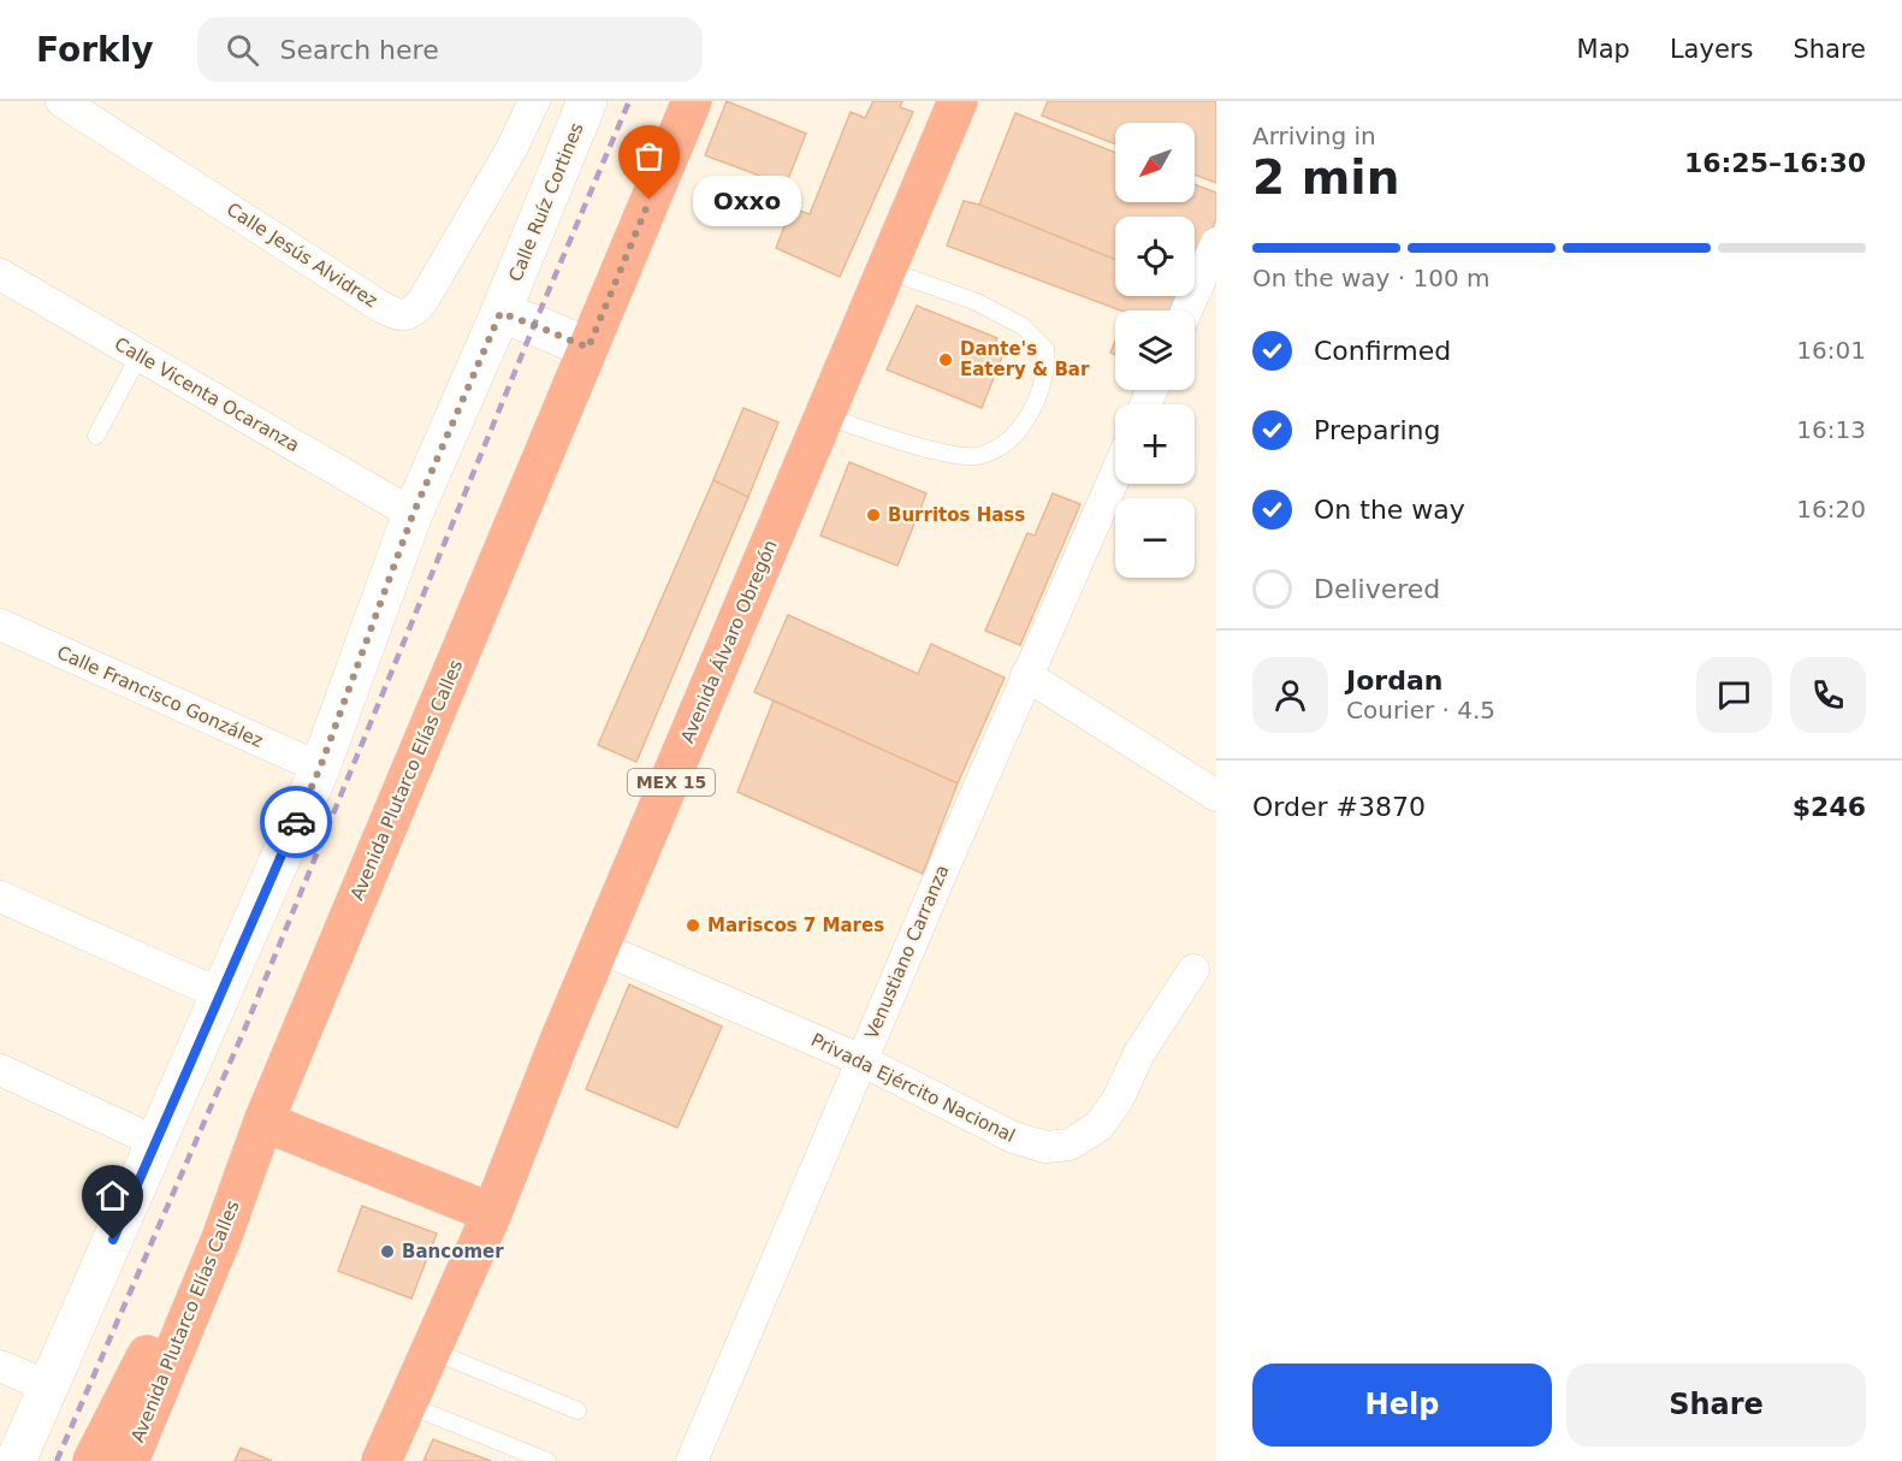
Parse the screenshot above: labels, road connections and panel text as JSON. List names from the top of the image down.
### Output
{
  "streets": {
    "highway": ["Avenida Álvaro Obregón", "Avenida Plutarco Elías Calles", "MEX 15"],
    "street": [
      "Calle Ruíz Cortines",
      "Calle Jesús Alvidrez",
      "Calle Vicenta Ocaranza",
      "Calle Francisco González",
      "Venustiano Carranza",
      "Privada Ejército Nacional"
    ]
  },
  "crossings": [
    ["Calle Ruíz Cortines", "Calle Vicenta Ocaranza"],
    ["Calle Ruíz Cortines", "Calle Francisco González"],
    ["Avenida Álvaro Obregón", "Privada Ejército Nacional"],
    ["Venustiano Carranza", "Privada Ejército Nacional"]
  ],
  "places": [
    "Oxxo",
    "Dante's Eatery & Bar",
    "Burritos Hass",
    "Mariscos 7 Mares",
    "Bancomer"
  ],
  "north": "bottom left",
  "page": {
    "header": "Forkly",
    "search": "Search here",
    "nav": ["Map", "Layers", "Share"],
    "heading": ["2 min", "Arriving in", "16:25–16:30"],
    "panel": [
      "Jordan",
      "Courier · 4.5",
      "Order #3870",
      "$246"
    ],
    "map_buttons": ["+", "−"],
    "bubble": "Oxxo",
    "bar": "On the way · 100 m",
    "list": [
      ["Confirmed", "16:01"],
      ["Preparing", "16:13"],
      ["On the way", "16:20"],
      "Delivered"
    ],
    "buttons": ["Help", "Share"]
  }
}
